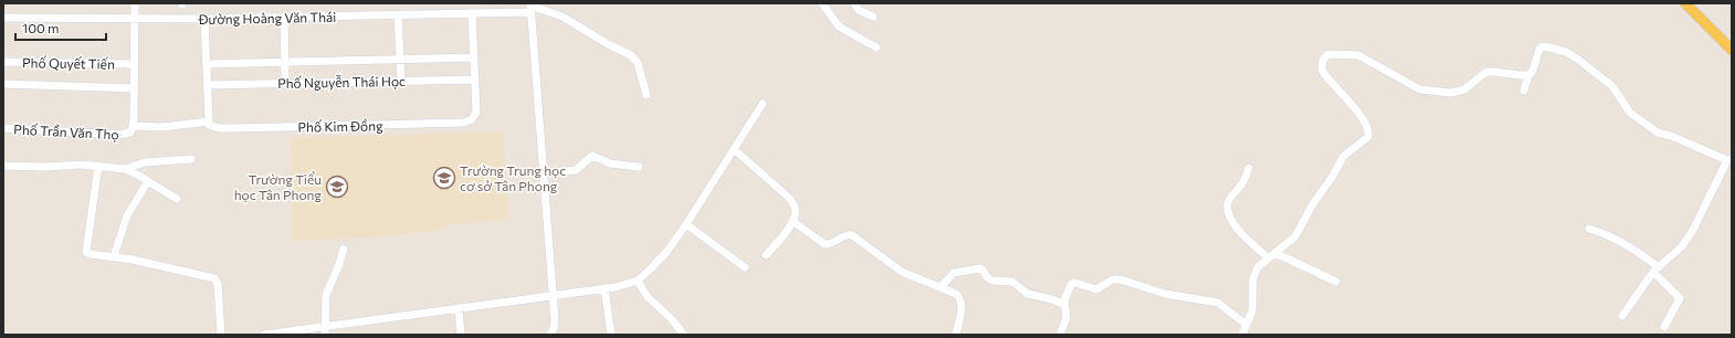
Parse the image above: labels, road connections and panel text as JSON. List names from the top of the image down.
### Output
{
  "streets": {
    "street": [
      "Đường Hoàng Văn Thái",
      "Phố Quyết Tiến",
      "Phố Nguyễn Thái Học",
      "Phố Kim Đồng",
      "Phố Trần Văn Thọ"
    ]
  },
  "crossings": [
    ["Phố Nguyễn Thái Học", "Phố Kim Đồng"],
    ["Phố Kim Đồng", "Phố Trần Văn Thọ"]
  ],
  "places": {
    "school or university": ["Trường Trung học cơ sở Tân Phong", "Trường Tiểu học Tân Phong"]
  },
  "scale_bar": "100 m"
}
